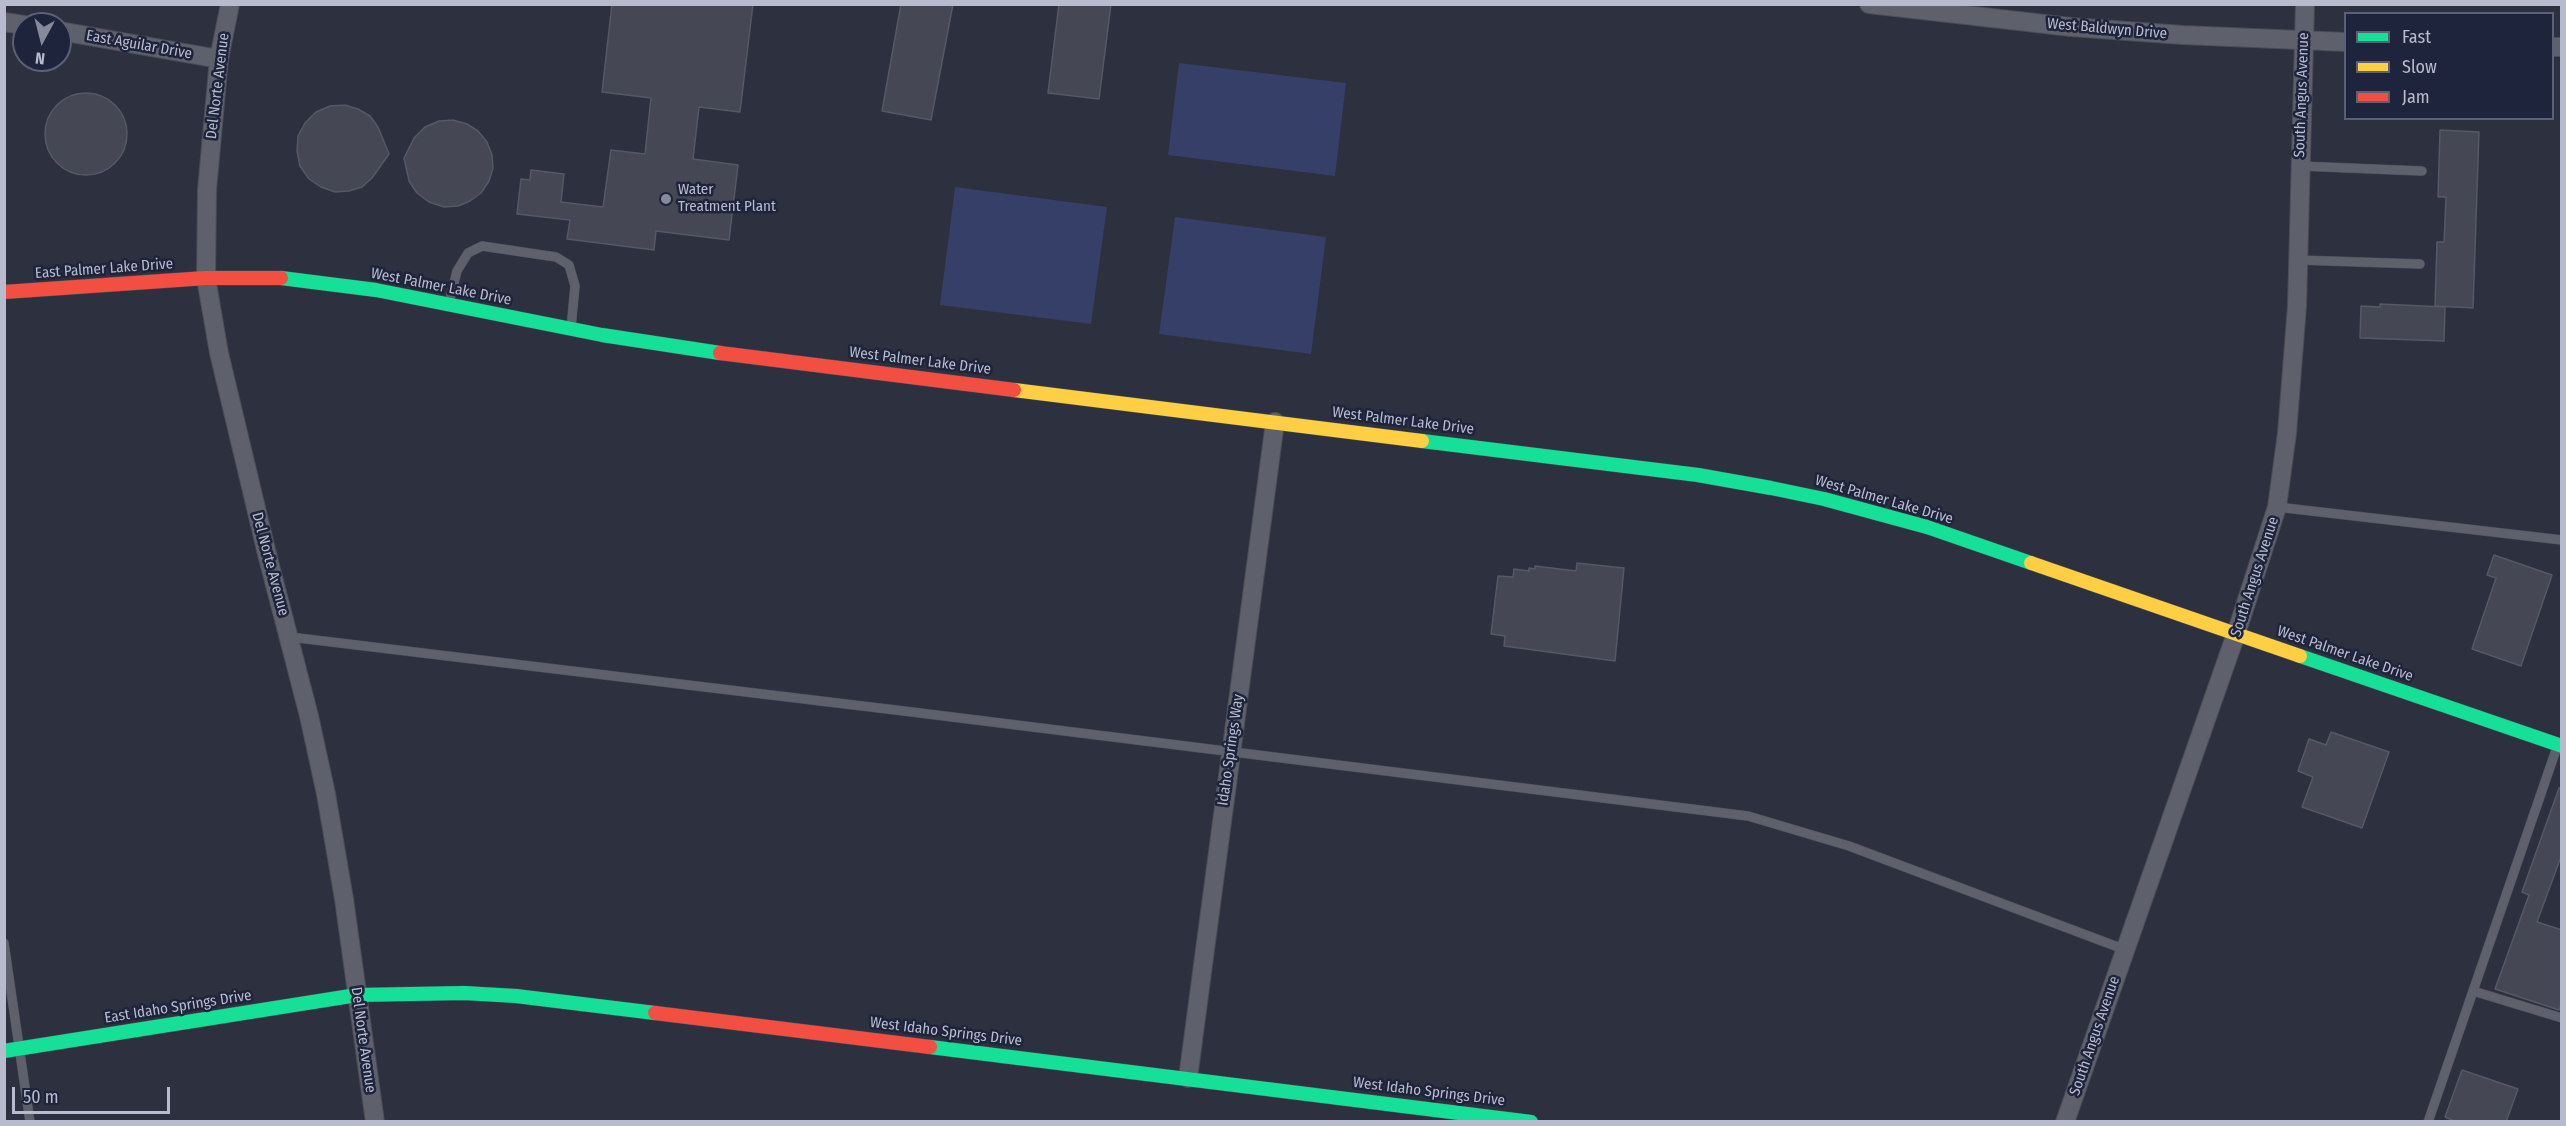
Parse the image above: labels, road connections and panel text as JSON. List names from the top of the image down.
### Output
{
  "streets": {
    "street": [
      "West Baldwyn Drive",
      "East Aguilar Drive",
      "Del Norte Avenue",
      "South Angus Avenue",
      "East Palmer Lake Drive",
      "West Palmer Lake Drive",
      "Idaho Springs Way",
      "East Idaho Springs Drive",
      "West Idaho Springs Drive"
    ]
  },
  "crossings": [
    ["West Baldwyn Drive", "South Angus Avenue"],
    ["East Aguilar Drive", "Del Norte Avenue"],
    ["Del Norte Avenue", "East Palmer Lake Drive"],
    ["Del Norte Avenue", "West Palmer Lake Drive"],
    ["Del Norte Avenue", "East Idaho Springs Drive"],
    ["Del Norte Avenue", "West Idaho Springs Drive"],
    ["South Angus Avenue", "West Palmer Lake Drive"],
    ["East Palmer Lake Drive", "West Palmer Lake Drive"],
    ["West Palmer Lake Drive", "Idaho Springs Way"],
    ["Idaho Springs Way", "West Idaho Springs Drive"],
    ["East Idaho Springs Drive", "West Idaho Springs Drive"]
  ],
  "places": ["Water Treatment Plant"],
  "legend": ["Fast", "Slow", "Jam"],
  "scale_bar": "50 m",
  "north": "bottom"
}
